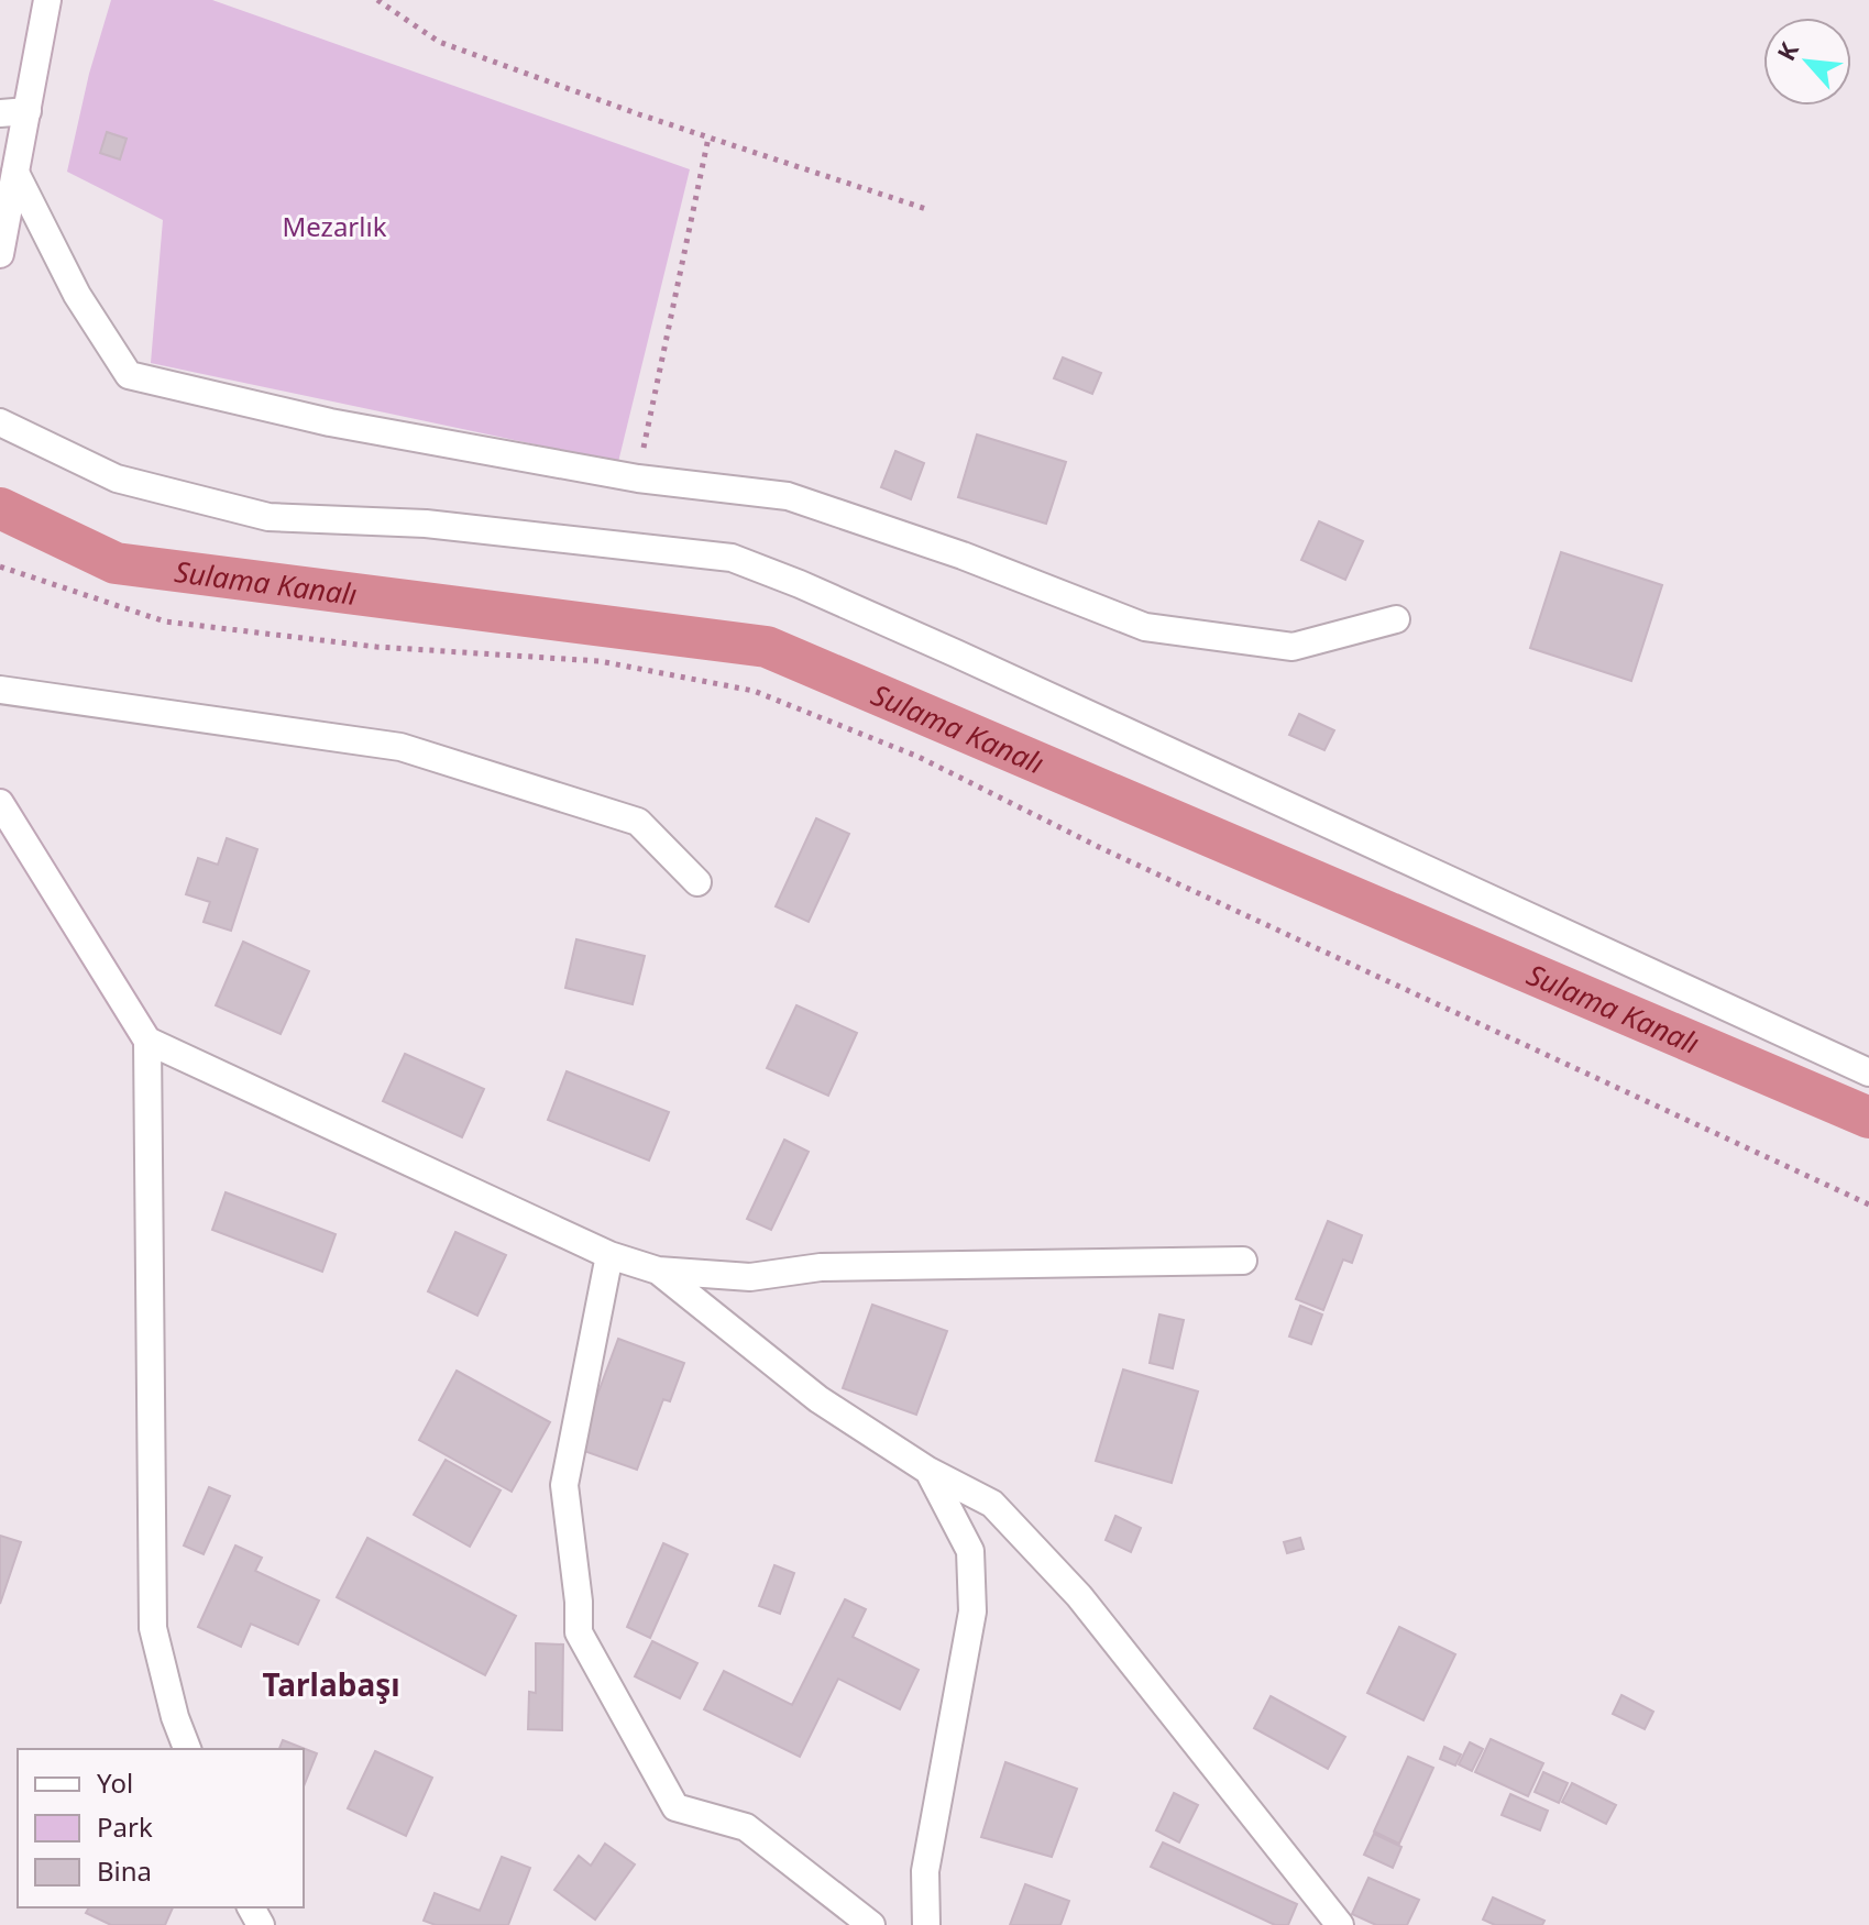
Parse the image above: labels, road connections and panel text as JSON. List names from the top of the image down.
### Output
{
  "districts": ["Tarlabaşı"],
  "water": ["Sulama Kanalı"],
  "parks": ["Mezarlık"],
  "legend": ["Yol", "Park", "Bina"],
  "north": "top left"
}
